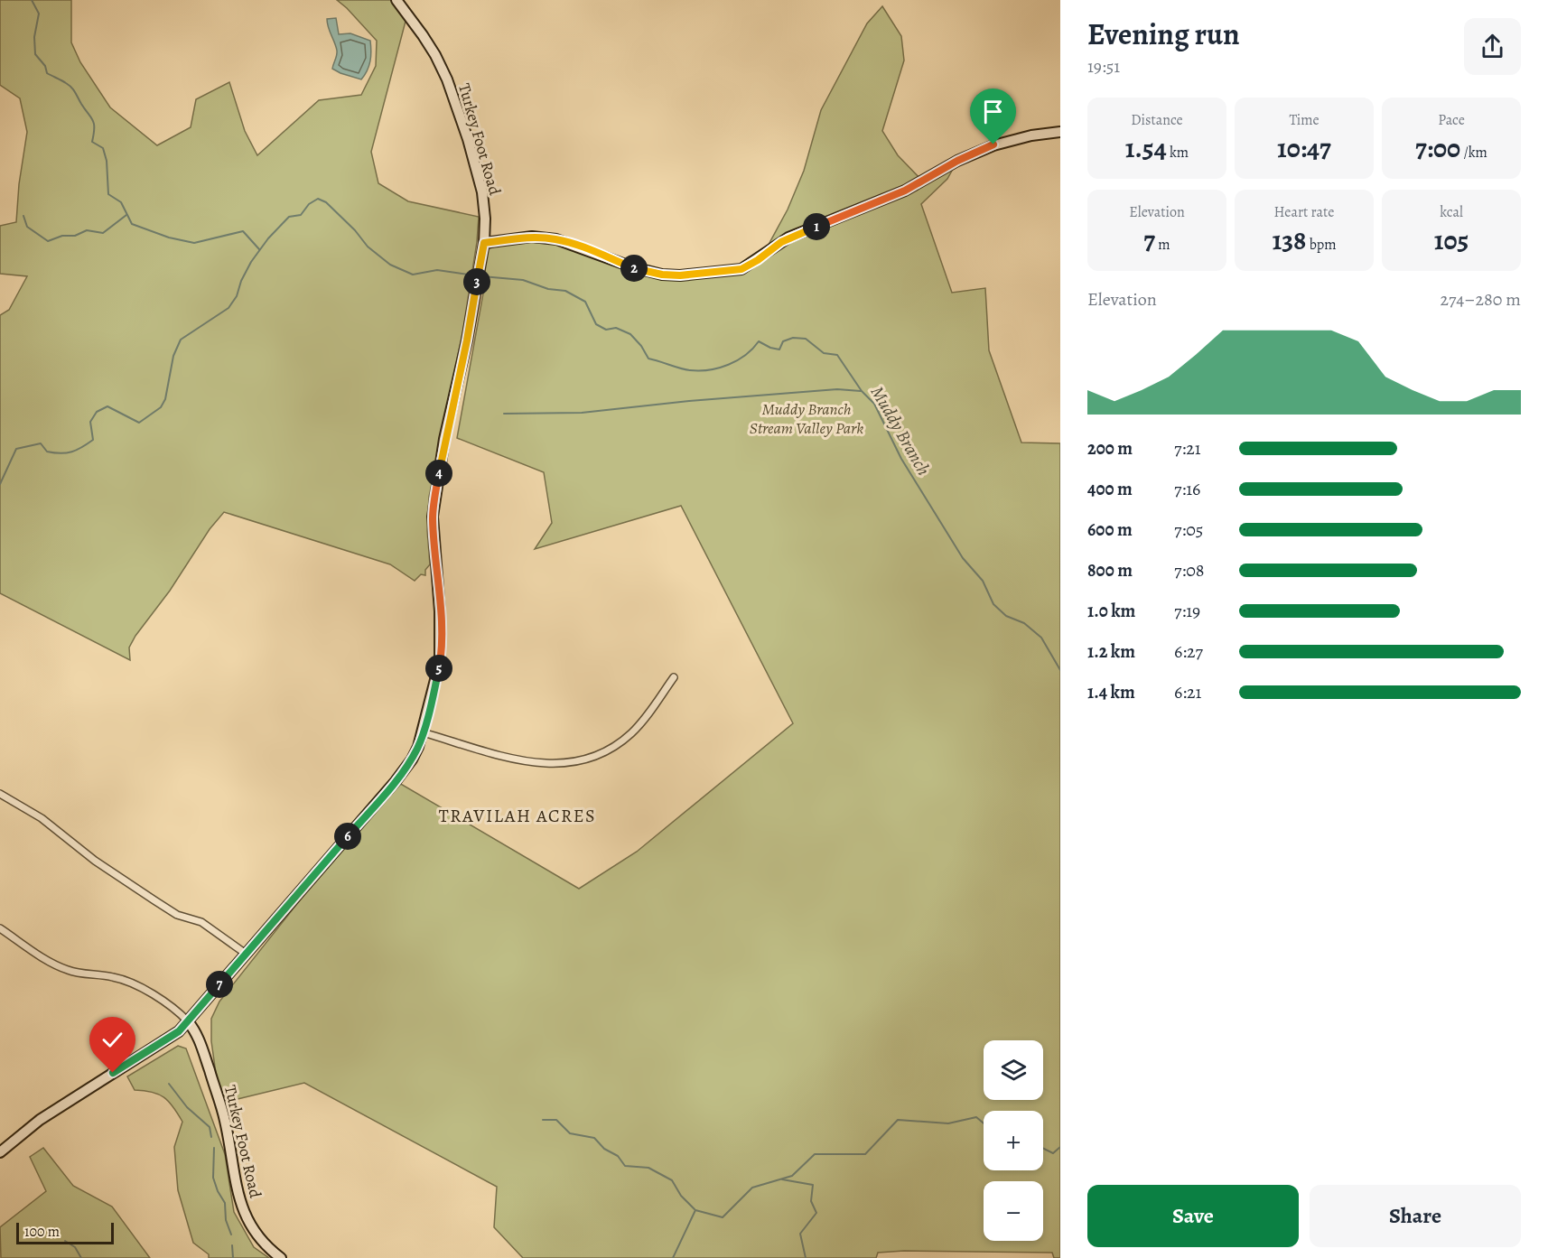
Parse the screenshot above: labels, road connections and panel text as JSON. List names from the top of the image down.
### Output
{
  "streets": {
    "street": ["Turkey Foot Road"]
  },
  "districts": ["TRAVILAH ACRES"],
  "water": ["Muddy Branch"],
  "parks": ["Muddy Branch Stream Valley Park"],
  "scale_bar": "100 m",
  "page": {
    "heading": ["Evening run", "19:51"],
    "stats": [
      ["Distance", "1.54 km"],
      ["Time", "10:47"],
      ["Pace", "7:00 /km"],
      ["Elevation", "7 m"],
      ["Heart rate", "138 bpm"],
      ["kcal", "105"]
    ],
    "pins": [
      "1",
      "2",
      "3",
      "4",
      "5",
      "6",
      "7"
    ],
    "chart": ["Elevation", "274–280 m"],
    "list": [
      {
        "name": "200 m",
        "note": "7:21"
      },
      {
        "name": "400 m",
        "note": "7:16"
      },
      {
        "name": "600 m",
        "note": "7:05"
      },
      {
        "name": "800 m",
        "note": "7:08"
      },
      {
        "name": "1.0 km",
        "note": "7:19"
      },
      {
        "name": "1.2 km",
        "note": "6:27"
      },
      {
        "name": "1.4 km",
        "note": "6:21"
      }
    ],
    "map_buttons": ["+", "−"],
    "buttons": ["Save", "Share"],
    "scale": "100 m"
  }
}
